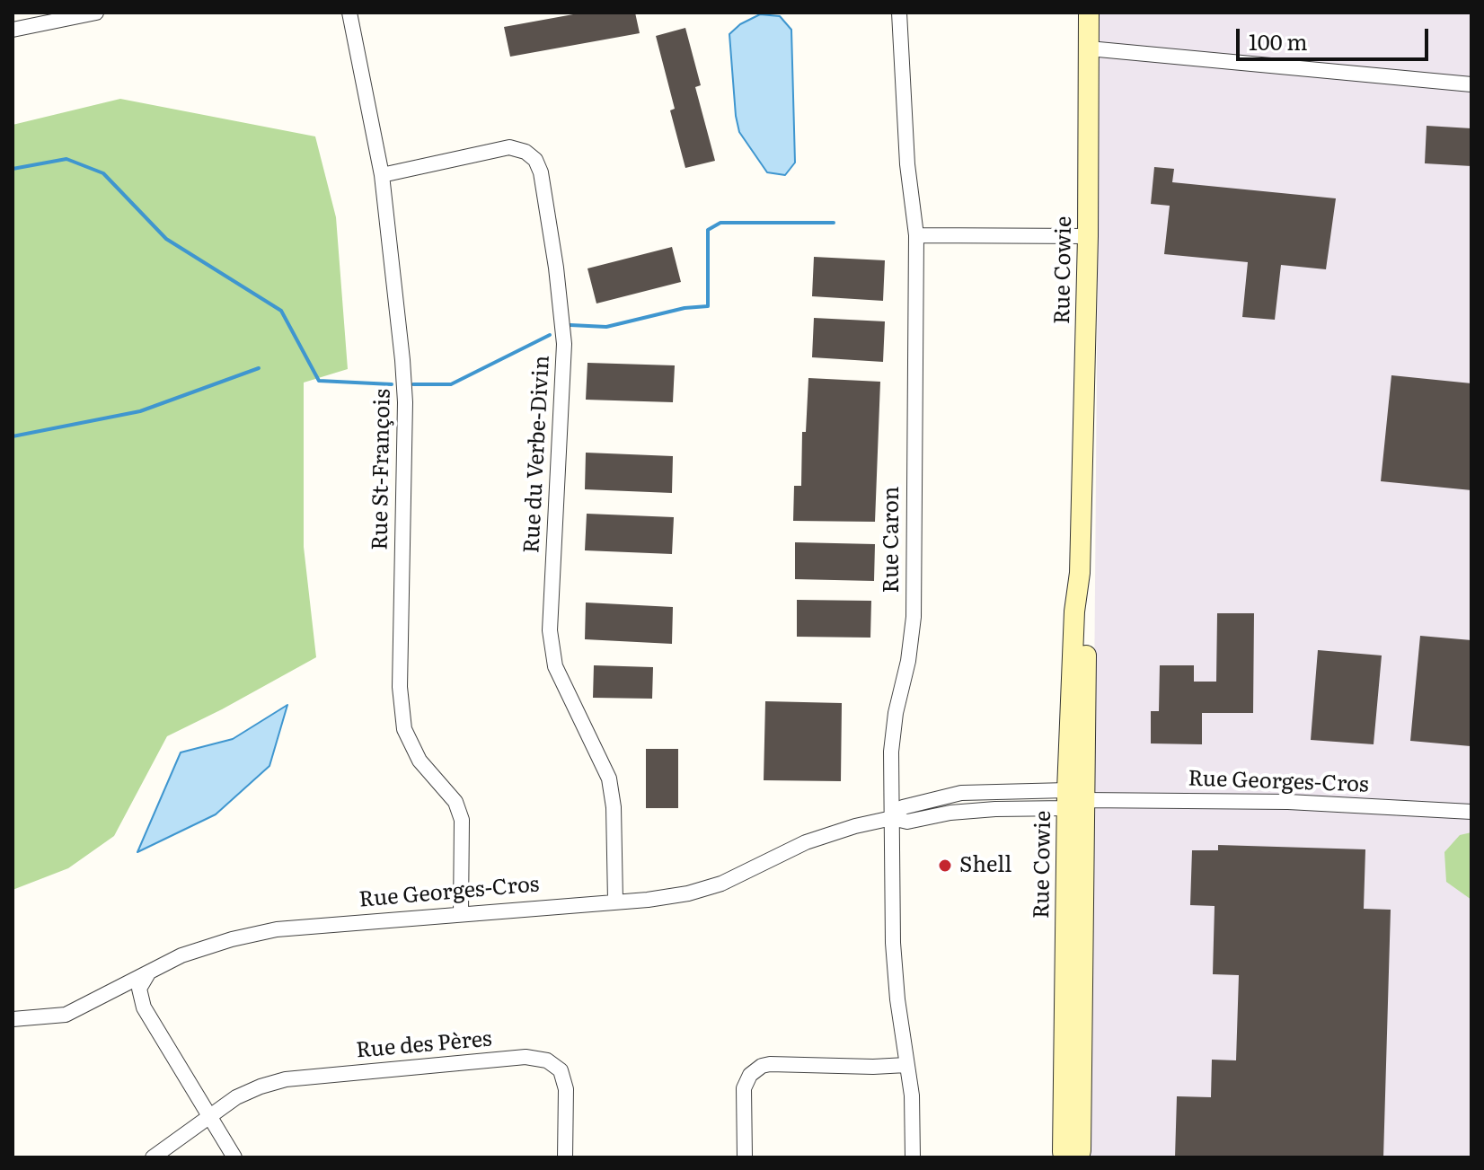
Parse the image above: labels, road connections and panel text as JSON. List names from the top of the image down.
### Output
{
  "streets": {
    "main road": ["Rue Cowie"],
    "street": [
      "Rue du Verbe-Divin",
      "Rue St-François",
      "Rue Caron",
      "Rue Georges-Cros",
      "Rue des Pères"
    ]
  },
  "crossings": [
    ["Rue Cowie", "Rue Georges-Cros"],
    ["Rue du Verbe-Divin", "Rue St-François"],
    ["Rue du Verbe-Divin", "Rue Georges-Cros"],
    ["Rue St-François", "Rue Georges-Cros"],
    ["Rue Caron", "Rue Georges-Cros"]
  ],
  "places": ["Shell"],
  "scale_bar": "100 m"
}
